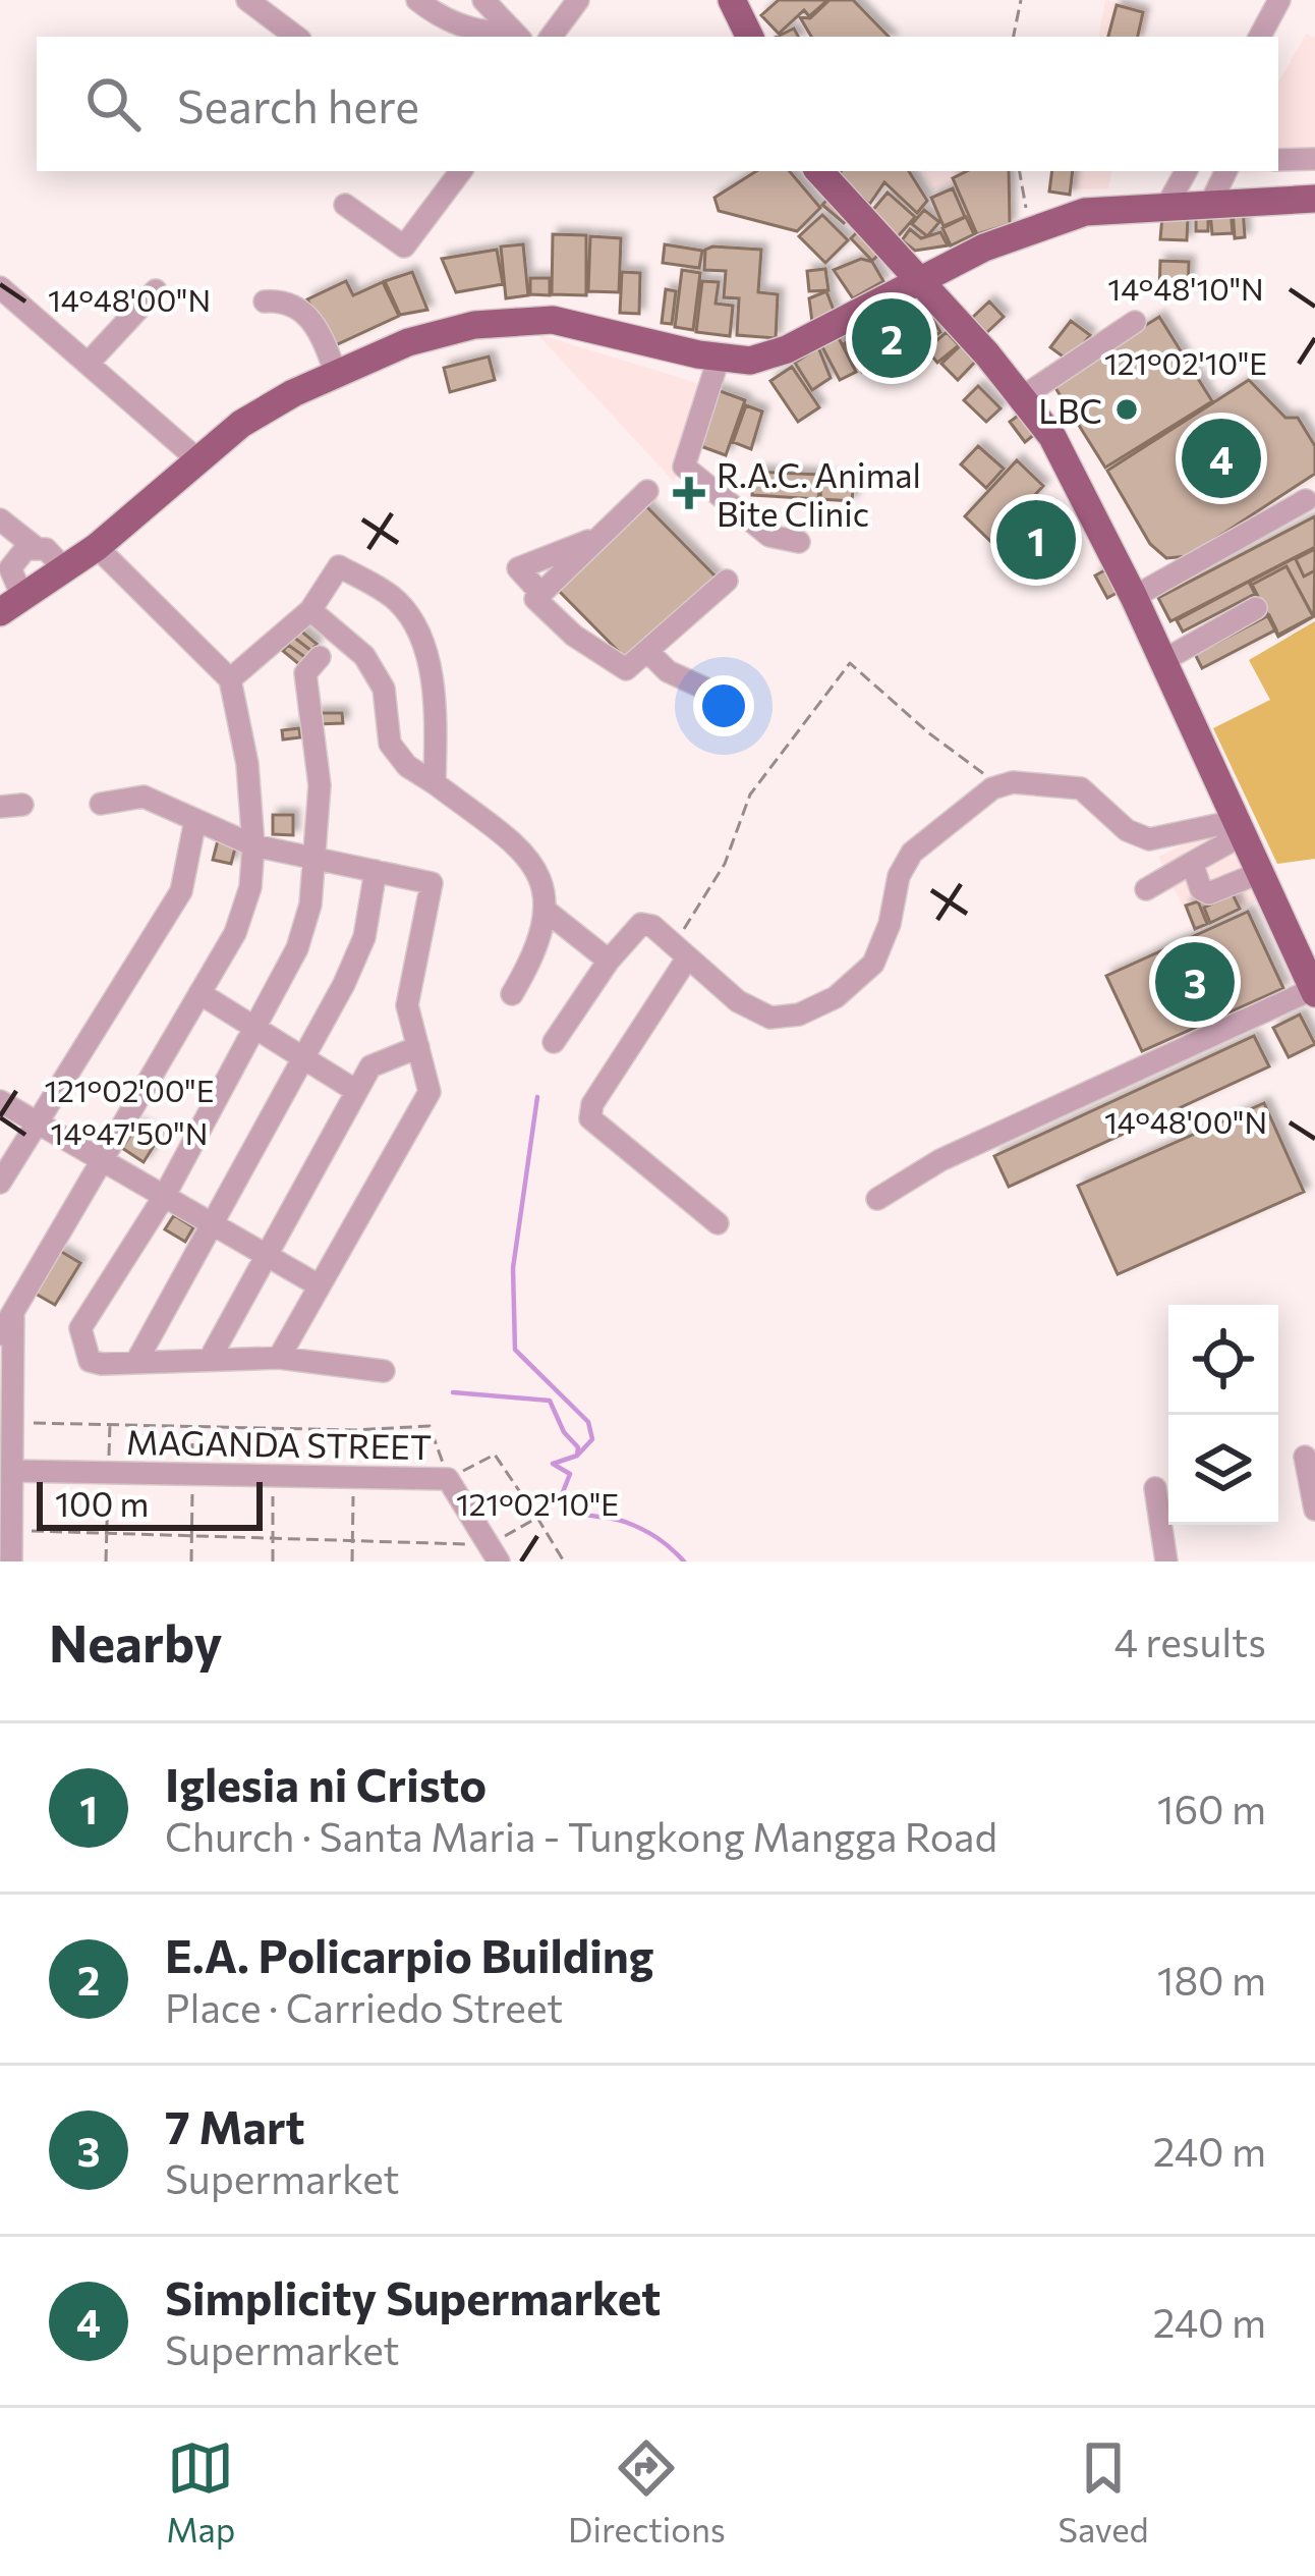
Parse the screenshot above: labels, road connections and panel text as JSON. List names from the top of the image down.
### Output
{
  "streets": {
    "street": ["MAGANDA STREET"]
  },
  "places": {
    "other": ["LBC"],
    "health": ["R.A.C. Animal Bite Clinic"]
  },
  "scale_bar": "100 m",
  "page": {
    "search": "Search here",
    "pins": [
      "2",
      "4",
      "1",
      "3"
    ],
    "scale": "100 m",
    "heading": ["Nearby", "4 results"],
    "list": [
      {
        "mark": "1",
        "name": "Iglesia ni Cristo",
        "note": "Church · Santa Maria - Tungkong Mangga Road",
        "value": "160 m"
      },
      {
        "mark": "2",
        "name": "E.A. Policarpio Building",
        "note": "Place · Carriedo Street",
        "value": "180 m"
      },
      {
        "mark": "3",
        "name": "7 Mart",
        "note": "Supermarket",
        "value": "240 m"
      },
      {
        "mark": "4",
        "name": "Simplicity Supermarket",
        "note": "Supermarket",
        "value": "240 m"
      }
    ],
    "nav": ["Map", "Directions", "Saved"]
  },
  "coordinates": [
    "14°48'10\"N",
    "14°48'00\"N",
    "121°02'10\"E",
    "121°02'00\"E",
    "14°47'50\"N"
  ]
}
